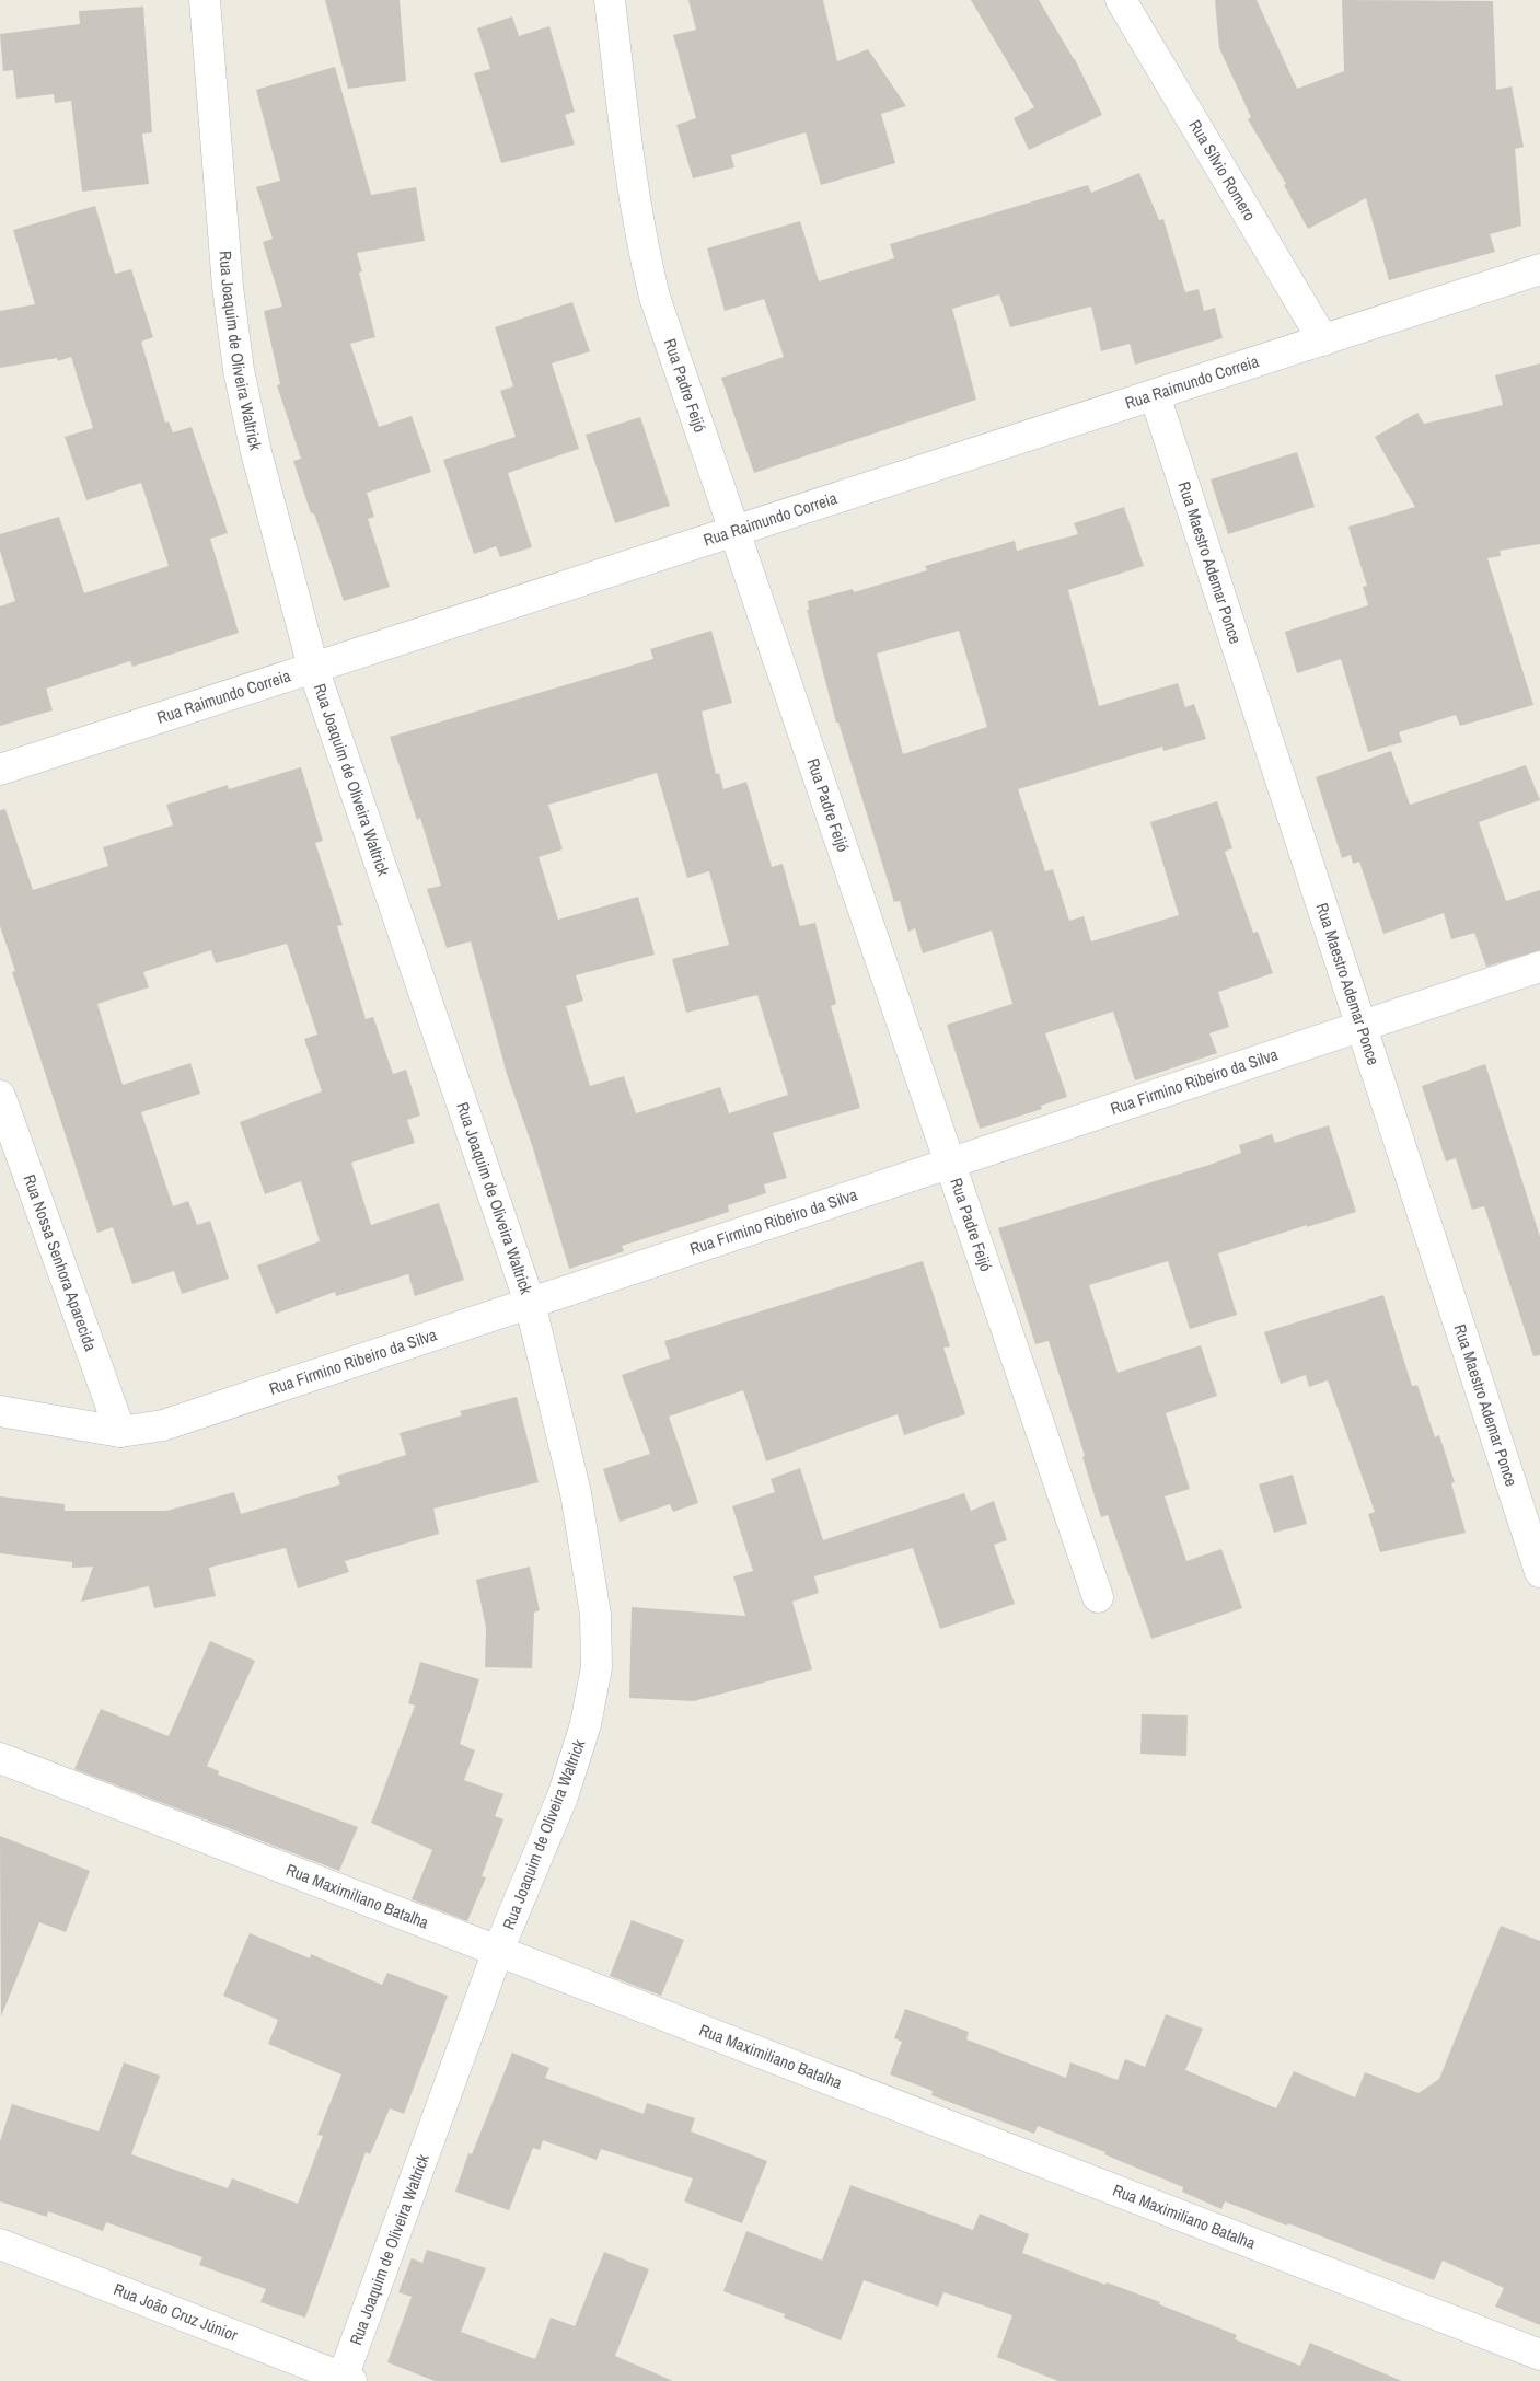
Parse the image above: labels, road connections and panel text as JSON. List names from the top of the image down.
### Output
{
  "streets": {
    "street": [
      "Rua Sílvio Romero",
      "Rua Joaquim de Oliveira Waltrick",
      "Rua Raimundo Correia",
      "Rua Padre Feijó",
      "Rua Maestro Ademar Ponce",
      "Rua Firmino Ribeiro da Silva",
      "Rua Nossa Senhora Aparecida",
      "Rua Maximiliano Batalha",
      "Rua João Cruz Júnior"
    ]
  },
  "crossings": [
    ["Rua Sílvio Romero", "Rua Raimundo Correia"],
    ["Rua Joaquim de Oliveira Waltrick", "Rua Raimundo Correia"],
    ["Rua Joaquim de Oliveira Waltrick", "Rua Firmino Ribeiro da Silva"],
    ["Rua Joaquim de Oliveira Waltrick", "Rua Maximiliano Batalha"],
    ["Rua Joaquim de Oliveira Waltrick", "Rua João Cruz Júnior"],
    ["Rua Raimundo Correia", "Rua Padre Feijó"],
    ["Rua Raimundo Correia", "Rua Maestro Ademar Ponce"],
    ["Rua Padre Feijó", "Rua Firmino Ribeiro da Silva"],
    ["Rua Maestro Ademar Ponce", "Rua Firmino Ribeiro da Silva"],
    ["Rua Firmino Ribeiro da Silva", "Rua Nossa Senhora Aparecida"]
  ]
}
